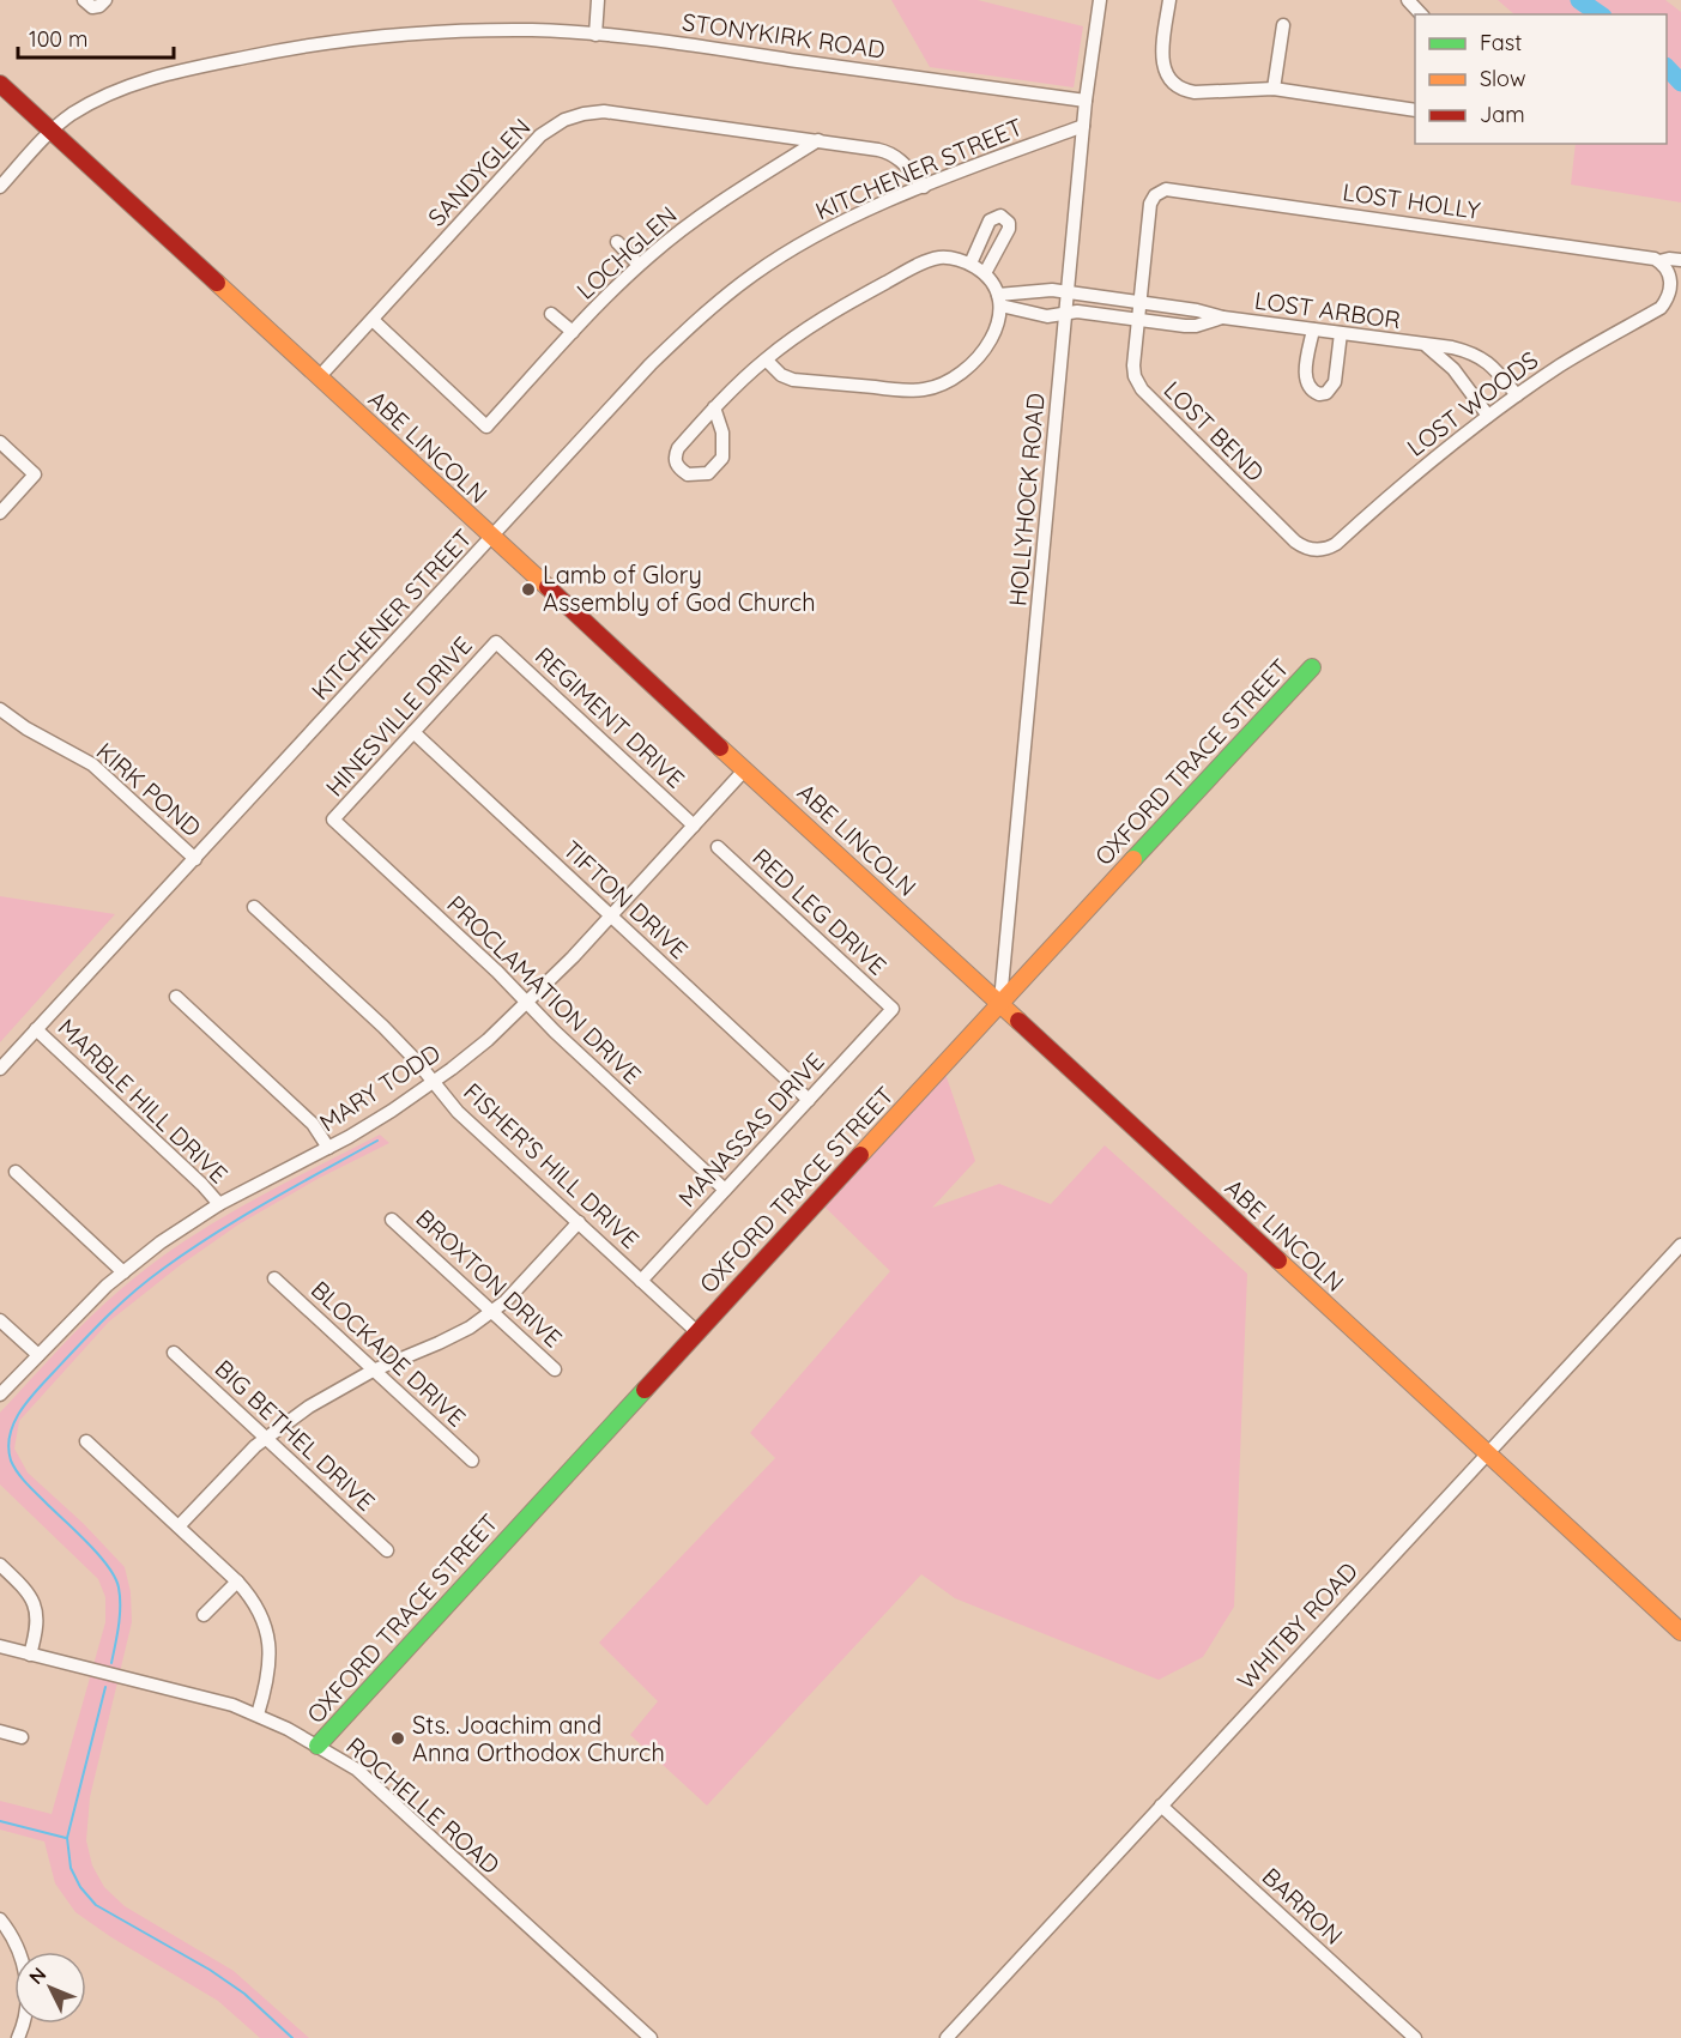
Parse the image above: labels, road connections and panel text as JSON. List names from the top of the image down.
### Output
{
  "streets": {
    "street": [
      "STONYKIRK ROAD",
      "KITCHENER STREET",
      "SANDYGLEN",
      "LOST HOLLY",
      "LOCHGLEN",
      "LOST ARBOR",
      "LOST WOODS",
      "LOST BEND",
      "ABE LINCOLN",
      "HOLLYHOCK ROAD",
      "HINESVILLE DRIVE",
      "REGIMENT DRIVE",
      "OXFORD TRACE STREET",
      "KIRK POND",
      "TIFTON DRIVE",
      "RED LEG DRIVE",
      "PROCLAMATION DRIVE",
      "MARY TODD",
      "MARBLE HILL DRIVE",
      "MANASSAS DRIVE",
      "FISHER'S HILL DRIVE",
      "BROXTON DRIVE",
      "BLOCKADE DRIVE",
      "BIG BETHEL DRIVE",
      "WHITBY ROAD",
      "ROCHELLE ROAD",
      "BARRON"
    ]
  },
  "crossings": [
    ["STONYKIRK ROAD", "ABE LINCOLN"],
    ["STONYKIRK ROAD", "HOLLYHOCK ROAD"],
    ["KITCHENER STREET", "SANDYGLEN"],
    ["KITCHENER STREET", "ABE LINCOLN"],
    ["KITCHENER STREET", "HOLLYHOCK ROAD"],
    ["KITCHENER STREET", "KIRK POND"],
    ["KITCHENER STREET", "MARBLE HILL DRIVE"],
    ["SANDYGLEN", "LOCHGLEN"],
    ["SANDYGLEN", "ABE LINCOLN"],
    ["LOST HOLLY", "LOST WOODS"],
    ["LOST HOLLY", "LOST BEND"],
    ["LOST ARBOR", "LOST WOODS"],
    ["LOST ARBOR", "LOST BEND"],
    ["LOST ARBOR", "HOLLYHOCK ROAD"],
    ["LOST WOODS", "LOST BEND"],
    ["ABE LINCOLN", "HOLLYHOCK ROAD"],
    ["ABE LINCOLN", "OXFORD TRACE STREET"],
    ["ABE LINCOLN", "MARY TODD"],
    ["ABE LINCOLN", "WHITBY ROAD"],
    ["HOLLYHOCK ROAD", "OXFORD TRACE STREET"],
    ["HINESVILLE DRIVE", "REGIMENT DRIVE"],
    ["HINESVILLE DRIVE", "TIFTON DRIVE"],
    ["HINESVILLE DRIVE", "PROCLAMATION DRIVE"],
    ["REGIMENT DRIVE", "MARY TODD"],
    ["OXFORD TRACE STREET", "FISHER'S HILL DRIVE"],
    ["OXFORD TRACE STREET", "ROCHELLE ROAD"],
    ["TIFTON DRIVE", "MARY TODD"],
    ["TIFTON DRIVE", "MANASSAS DRIVE"],
    ["RED LEG DRIVE", "MANASSAS DRIVE"],
    ["PROCLAMATION DRIVE", "MARY TODD"],
    ["PROCLAMATION DRIVE", "MANASSAS DRIVE"],
    ["MARY TODD", "MARBLE HILL DRIVE"],
    ["MARY TODD", "FISHER'S HILL DRIVE"],
    ["MANASSAS DRIVE", "FISHER'S HILL DRIVE"],
    ["WHITBY ROAD", "BARRON"]
  ],
  "places": ["Lamb of Glory Assembly of God Church", "Sts. Joachim and Anna Orthodox Church"],
  "legend": ["Fast", "Slow", "Jam"],
  "scale_bar": "100 m",
  "north": "top left"
}
